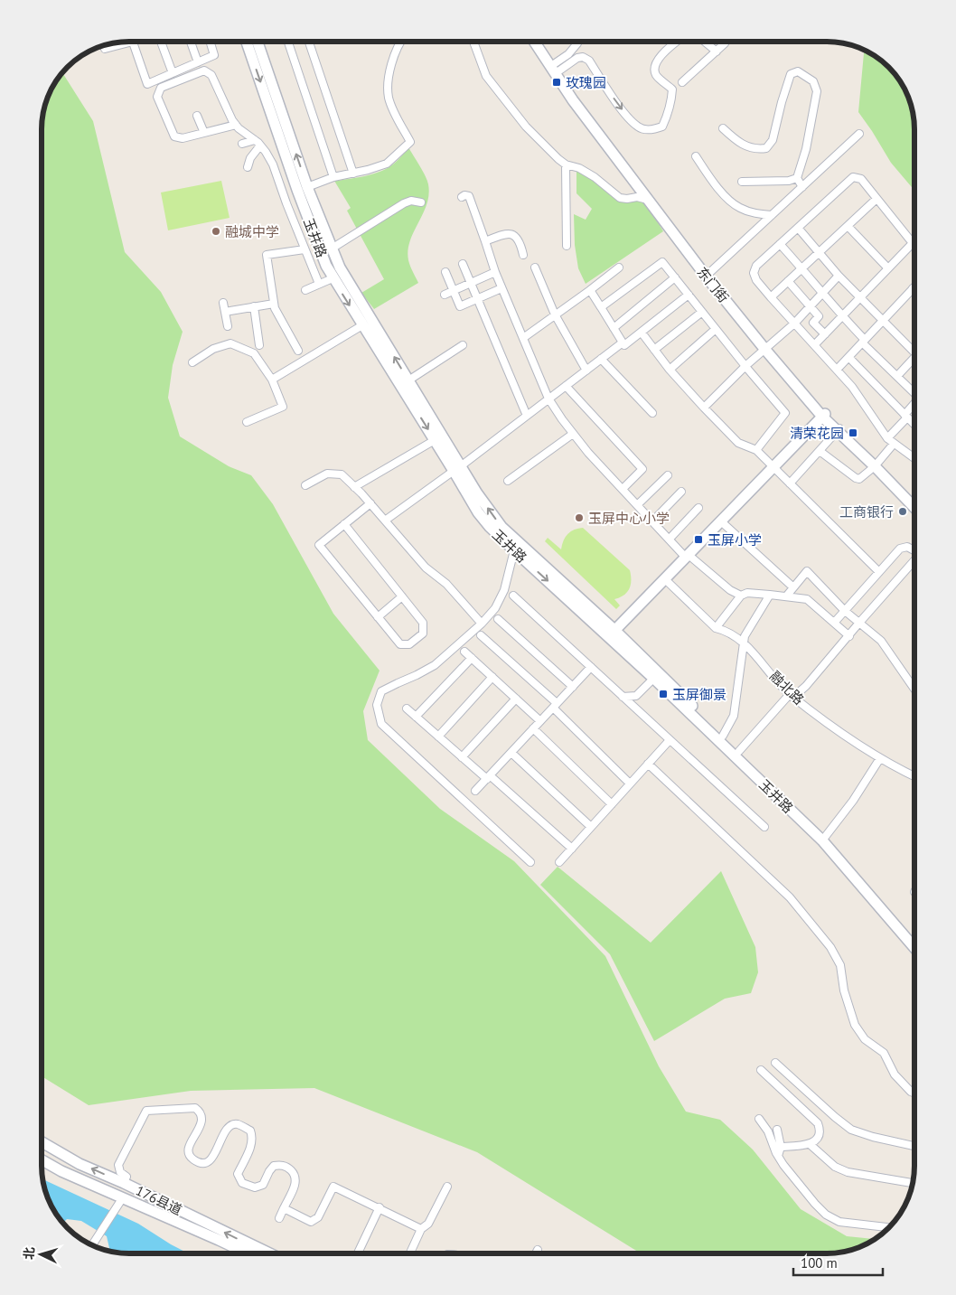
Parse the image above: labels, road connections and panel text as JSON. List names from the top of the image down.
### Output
{
  "streets": {
    "street": [
      "玉井路",
      "东门街",
      "融北路",
      "176县道"
    ]
  },
  "places": {
    "transit": [
      "玫瑰园",
      "清荣花园",
      "玉屏小学",
      "玉屏御景"
    ],
    "other": ["融城中学", "工商银行", "玉屏中心小学"]
  },
  "scale_bar": "100 m",
  "north": "left"
}
